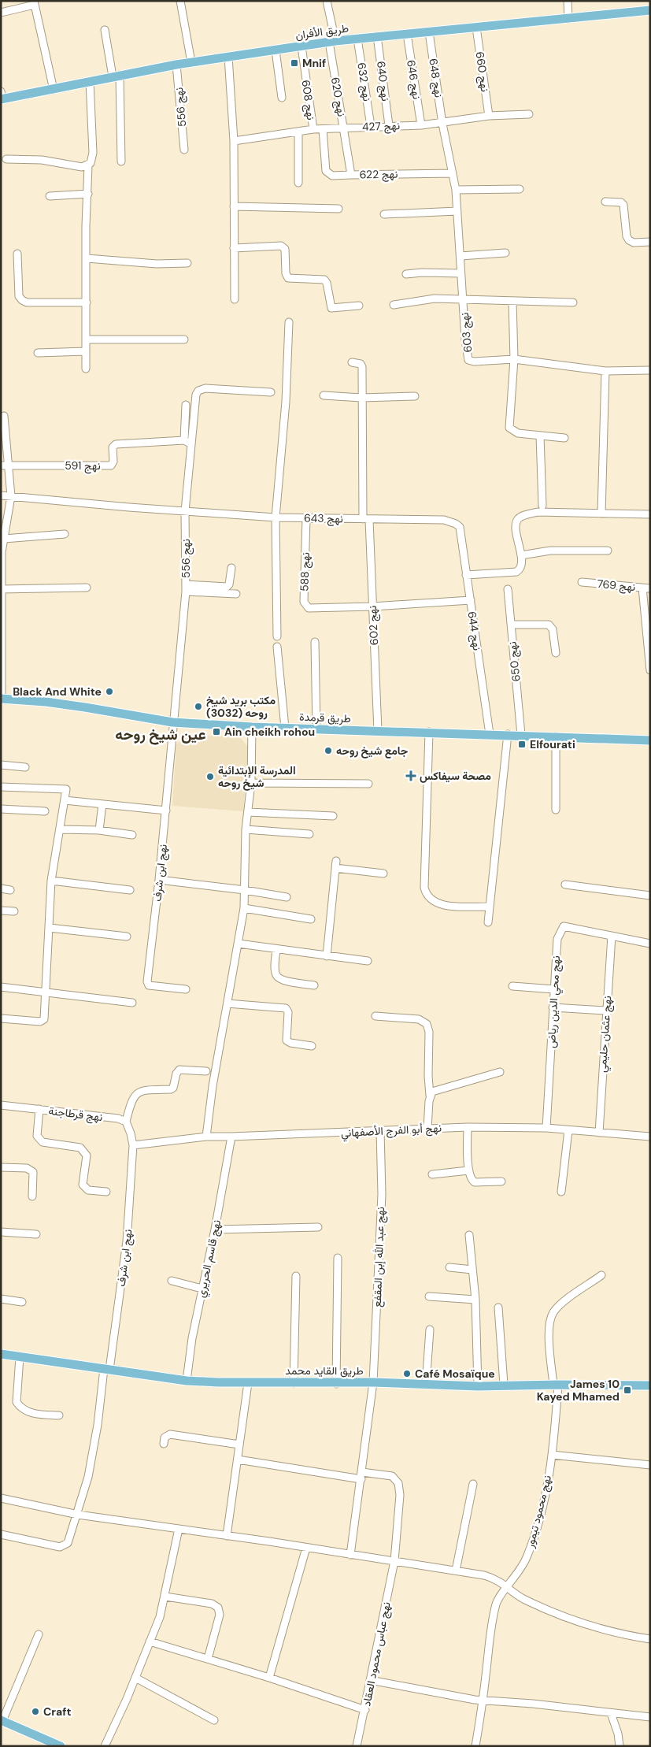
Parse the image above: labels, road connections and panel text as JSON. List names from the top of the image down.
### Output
{
  "streets": {
    "main road": ["طريق الأفران", "طريق قرمدة", "طريق القايد محمد"],
    "street": [
      "نهج 660",
      "نهج 648",
      "نهج 646",
      "نهج 640",
      "نهج 632",
      "نهج 620",
      "نهج 608",
      "نهج 556",
      "نهج 427",
      "نهج 622",
      "نهج 603",
      "نهج 591",
      "نهج 643",
      "نهج 588",
      "نهج 769",
      "نهج 602",
      "نهج 644",
      "نهج 650",
      "نهج ابن شرف",
      "نهج محي الدين رياض",
      "نهج عثمان حليمي",
      "نهج قرطاجنة",
      "نهج أبو الفرج الأصفهاني",
      "نهج عبد الله إبن المقفع",
      "نهج قاسم الحريري",
      "نهج محمود تيمور",
      "نهج عباس محمود العقاد"
    ]
  },
  "crossings": [
    ["طريق الأفران", "نهج 660"],
    ["طريق الأفران", "نهج 648"],
    ["طريق الأفران", "نهج 646"],
    ["طريق الأفران", "نهج 640"],
    ["طريق الأفران", "نهج 632"],
    ["طريق الأفران", "نهج 620"],
    ["طريق الأفران", "نهج 608"],
    ["طريق الأفران", "نهج 556"],
    ["نهج 660", "نهج 427"],
    ["نهج 648", "نهج 427"],
    ["نهج 648", "نهج 603"],
    ["نهج 646", "نهج 427"],
    ["نهج 640", "نهج 427"],
    ["نهج 632", "نهج 427"],
    ["نهج 620", "نهج 427"],
    ["نهج 620", "نهج 622"],
    ["نهج 608", "نهج 427"],
    ["نهج 556", "نهج 591"],
    ["نهج 556", "نهج 643"],
    ["نهج 556", "طريق قرمدة"],
    ["نهج 556", "نهج ابن شرف"],
    ["نهج 427", "نهج 622"],
    ["نهج 427", "نهج 603"],
    ["نهج 622", "نهج 603"],
    ["نهج 643", "نهج 588"],
    ["نهج 643", "نهج 602"],
    ["نهج 643", "نهج 644"],
    ["نهج 588", "نهج 602"],
    ["نهج 602", "طريق قرمدة"],
    ["نهج 644", "طريق قرمدة"],
    ["نهج 650", "طريق قرمدة"],
    ["طريق قرمدة", "نهج ابن شرف"],
    ["نهج ابن شرف", "نهج أبو الفرج الأصفهاني"],
    ["نهج ابن شرف", "طريق القايد محمد"],
    ["نهج محي الدين رياض", "نهج عثمان حليمي"],
    ["نهج محي الدين رياض", "نهج أبو الفرج الأصفهاني"],
    ["نهج عثمان حليمي", "نهج أبو الفرج الأصفهاني"],
    ["نهج أبو الفرج الأصفهاني", "نهج عبد الله إبن المقفع"],
    ["نهج أبو الفرج الأصفهاني", "نهج قاسم الحريري"],
    ["نهج عبد الله إبن المقفع", "طريق القايد محمد"],
    ["نهج عبد الله إبن المقفع", "نهج عباس محمود العقاد"],
    ["نهج قاسم الحريري", "طريق القايد محمد"],
    ["طريق القايد محمد", "نهج محمود تيمور"]
  ],
  "districts": ["عين شيخ روحه"],
  "places": {
    "transit": [
      "Mnif",
      "Ain cheikh rohou",
      "Elfourati",
      "James 10 Kayed Mhamed"
    ],
    "other": [
      "Black And White",
      "مكتب بريد شيخ روحه (3032)",
      "جامع شيخ روحه",
      "المدرسة الإبتدائية شيخ روحه",
      "Café Mosaïque",
      "Craft"
    ],
    "health": ["مصحة سيفاكس"]
  }
}
